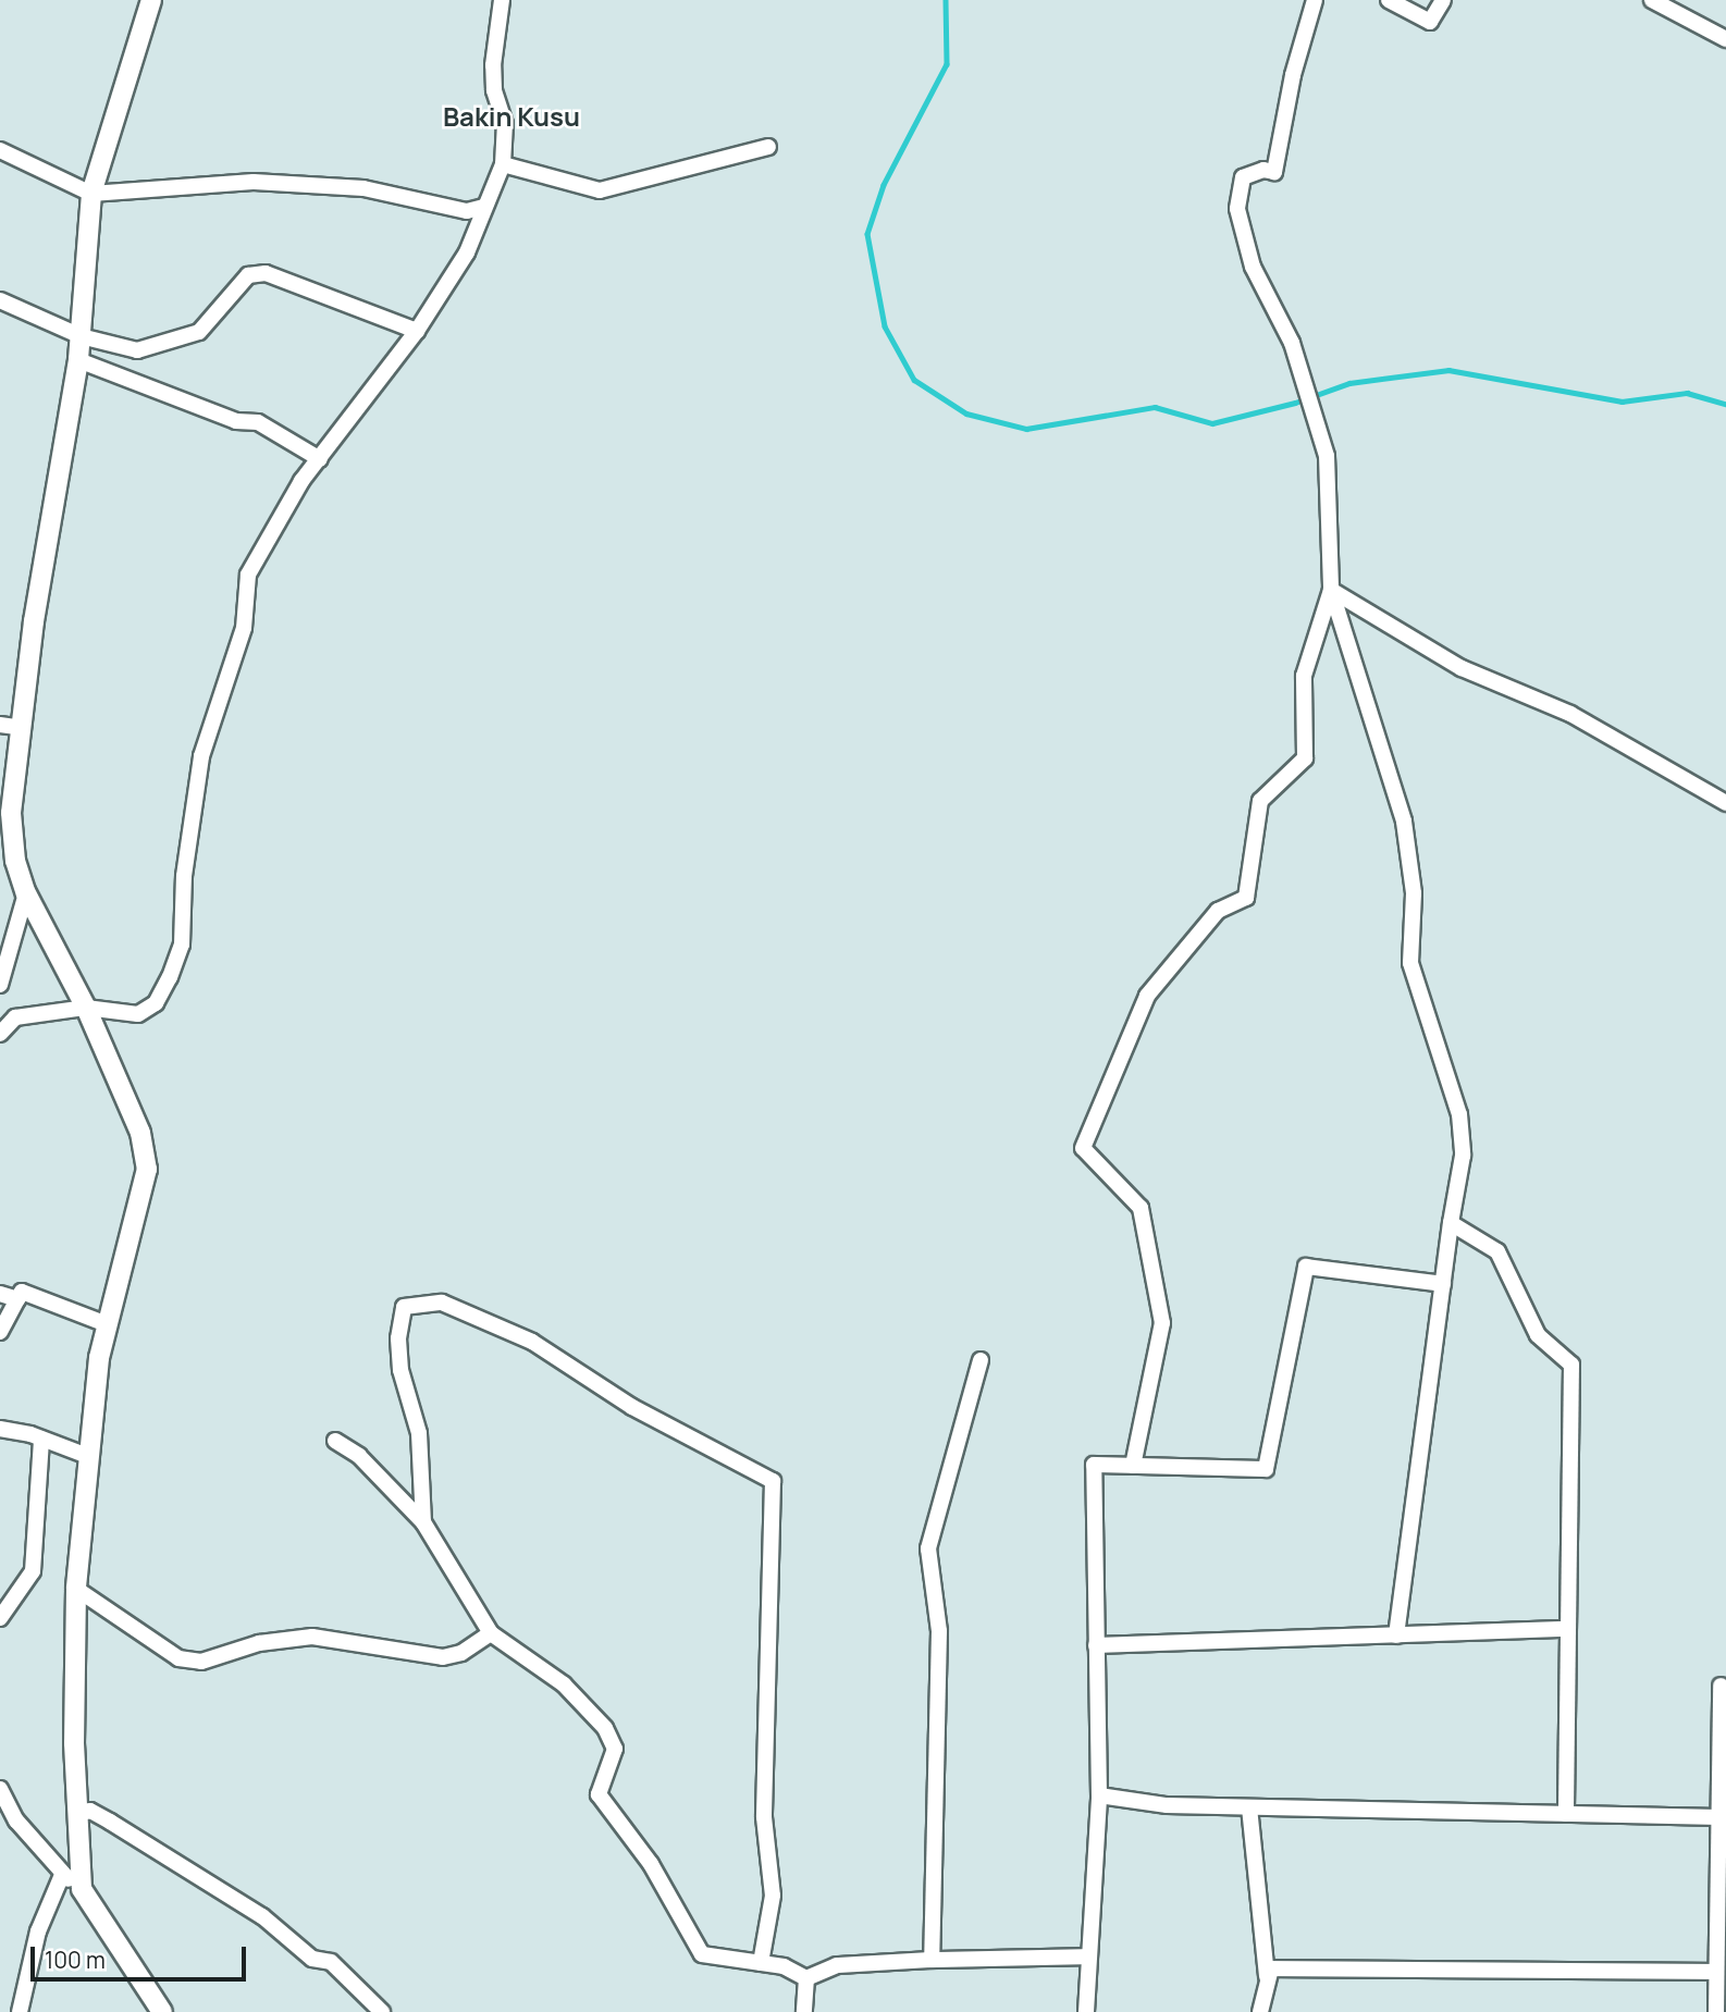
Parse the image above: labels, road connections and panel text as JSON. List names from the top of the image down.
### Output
{
  "districts": ["Bakin Kusu"],
  "scale_bar": "100 m"
}
